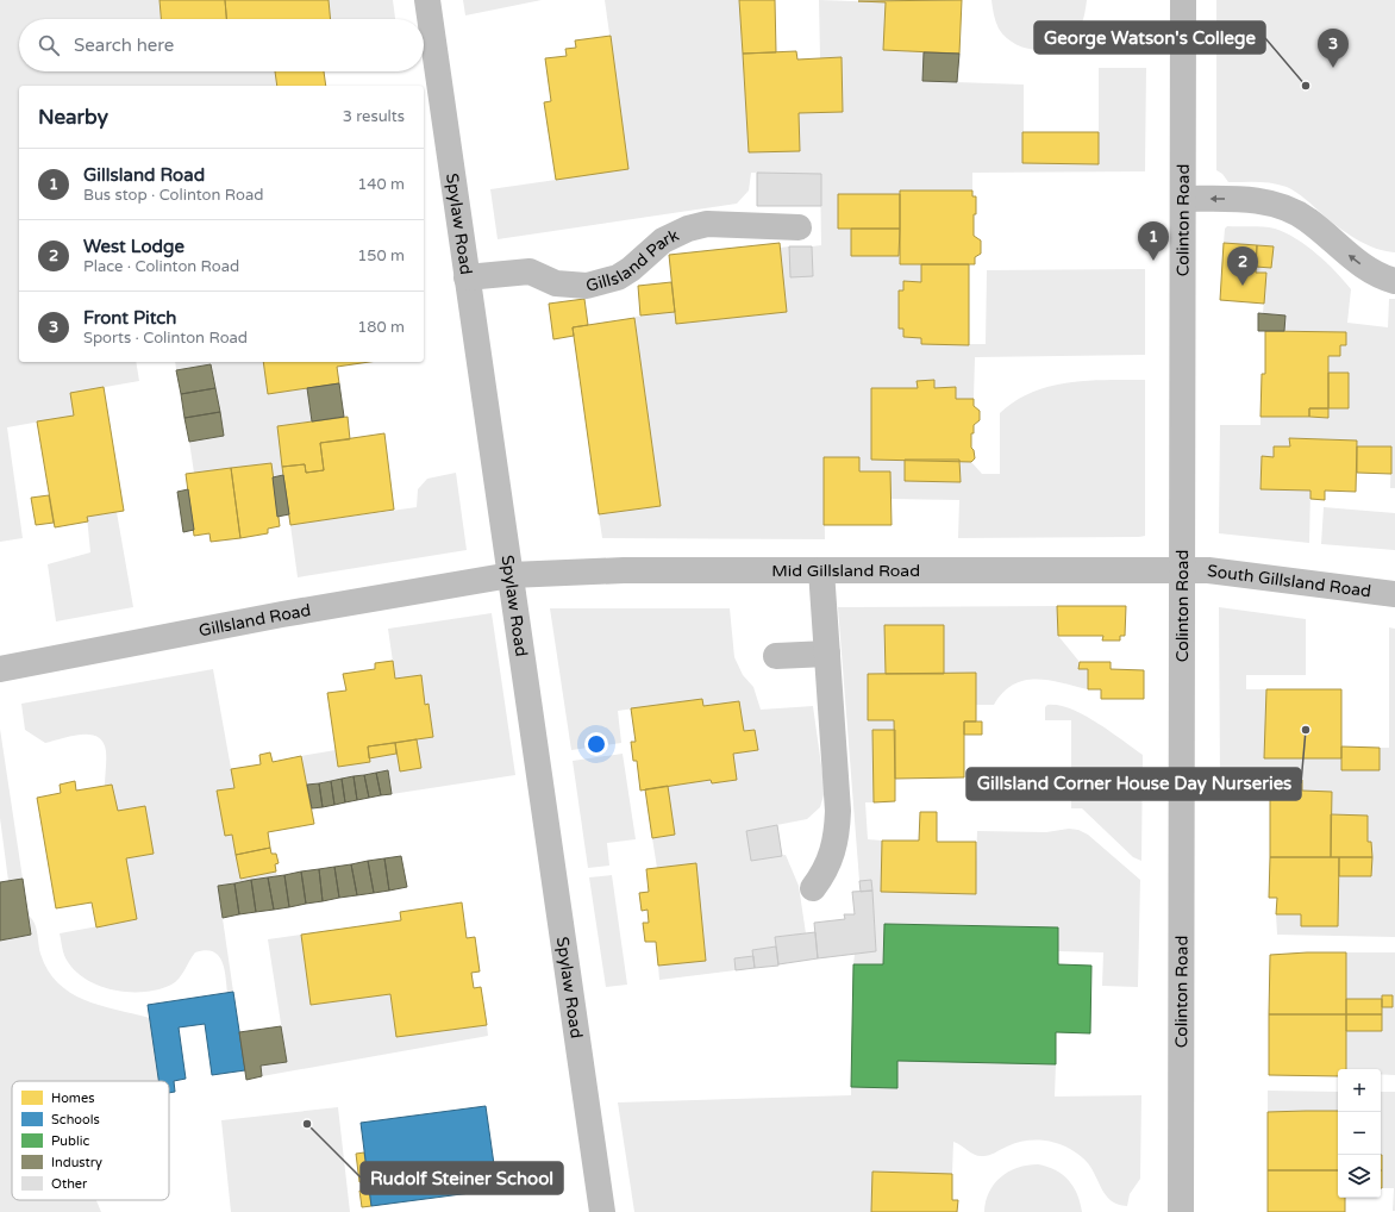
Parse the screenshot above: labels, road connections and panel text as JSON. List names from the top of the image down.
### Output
{
  "streets": {
    "street": [
      "Colinton Road",
      "Spylaw Road",
      "Gillsland Park",
      "Mid Gillsland Road",
      "South Gillsland Road",
      "Gillsland Road"
    ]
  },
  "crossings": [
    ["Colinton Road", "Mid Gillsland Road"],
    ["Colinton Road", "South Gillsland Road"],
    ["Spylaw Road", "Gillsland Park"],
    ["Spylaw Road", "Mid Gillsland Road"],
    ["Spylaw Road", "Gillsland Road"],
    ["Mid Gillsland Road", "South Gillsland Road"],
    ["Mid Gillsland Road", "Gillsland Road"]
  ],
  "places": ["George Watson's College", "Gillsland Corner House Day Nurseries", "Rudolf Steiner School"],
  "legend": [
    "Homes",
    "Schools",
    "Public",
    "Industry",
    "Other"
  ],
  "page": {
    "search": "Search here",
    "pins": ["3", "1", "2"],
    "heading": ["Nearby", "3 results"],
    "list": [
      {
        "mark": "1",
        "name": "Gillsland Road",
        "note": "Bus stop · Colinton Road",
        "value": "140 m"
      },
      {
        "mark": "2",
        "name": "West Lodge",
        "note": "Place · Colinton Road",
        "value": "150 m"
      },
      {
        "mark": "3",
        "name": "Front Pitch",
        "note": "Sports · Colinton Road",
        "value": "180 m"
      }
    ],
    "map_buttons": ["+", "−"]
  }
}
